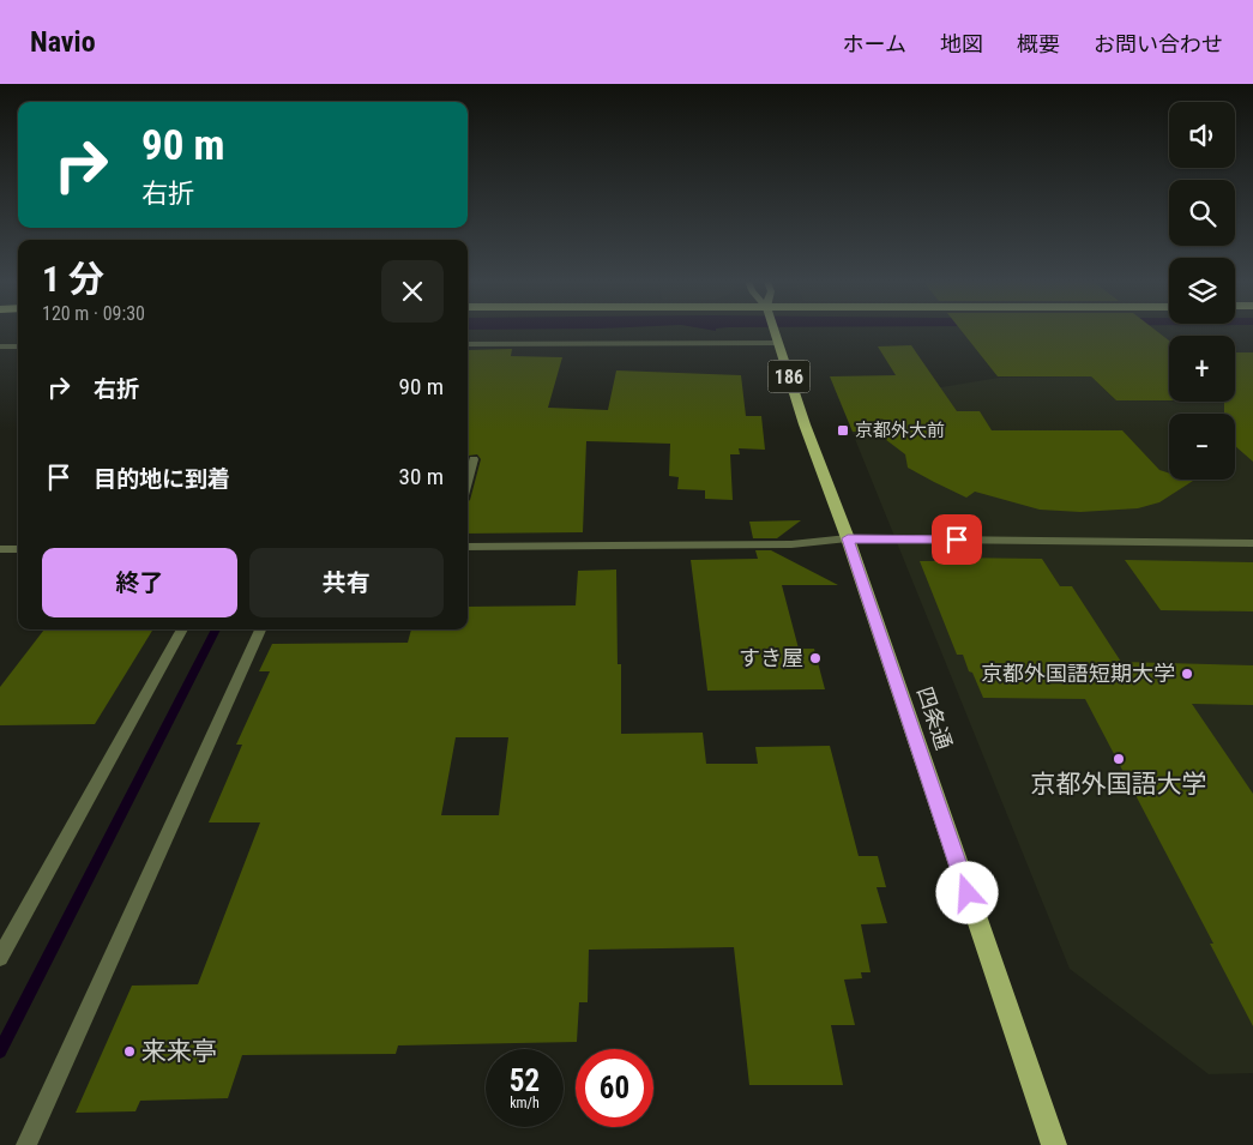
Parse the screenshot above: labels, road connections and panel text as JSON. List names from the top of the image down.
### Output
{
  "streets": {
    "main road": ["186", "四条通"]
  },
  "places": {
    "transit": ["京都外大前"],
    "other": [
      "すき屋",
      "京都外国語短期大学",
      "京都外国語大学",
      "来来亭"
    ]
  },
  "page": {
    "header": "Navio",
    "nav": [
      "ホーム",
      "地図",
      "概要",
      "お問い合わせ"
    ],
    "map_buttons": ["+", "−"],
    "turn": ["90 m", "右折"],
    "heading": ["1 分", "120 m · 09:30"],
    "list": [
      {
        "name": "右折",
        "value": "90 m"
      },
      {
        "name": "目的地に到着",
        "value": "30 m"
      }
    ],
    "buttons": ["終了", "共有"],
    "speed": "52 km/h",
    "limit": "60"
  }
}
